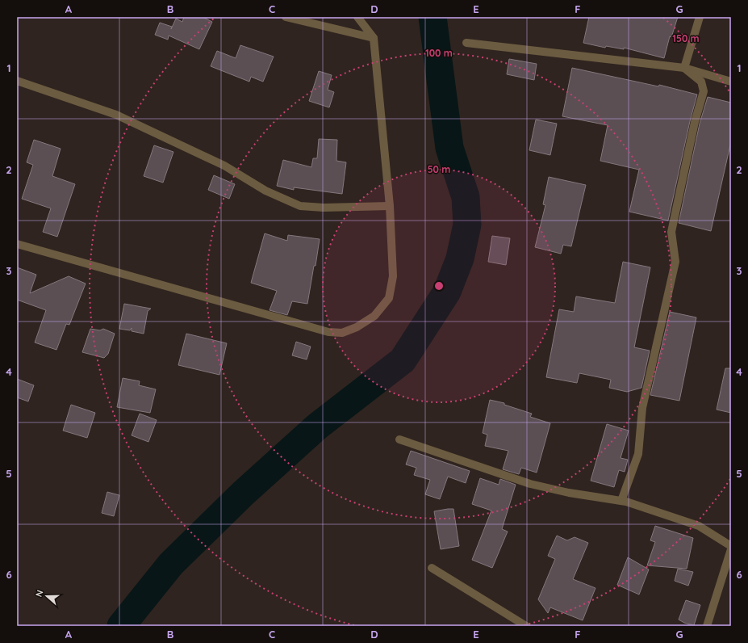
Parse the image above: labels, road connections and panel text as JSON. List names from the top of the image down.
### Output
{
  "north": "left",
  "grid": {
    "columns": [
      "A",
      "B",
      "C",
      "D",
      "E",
      "F",
      "G"
    ],
    "rows": [
      "1",
      "2",
      "3",
      "4",
      "5",
      "6"
    ]
  },
  "rings": ["150 m", "100 m", "50 m"]
}
